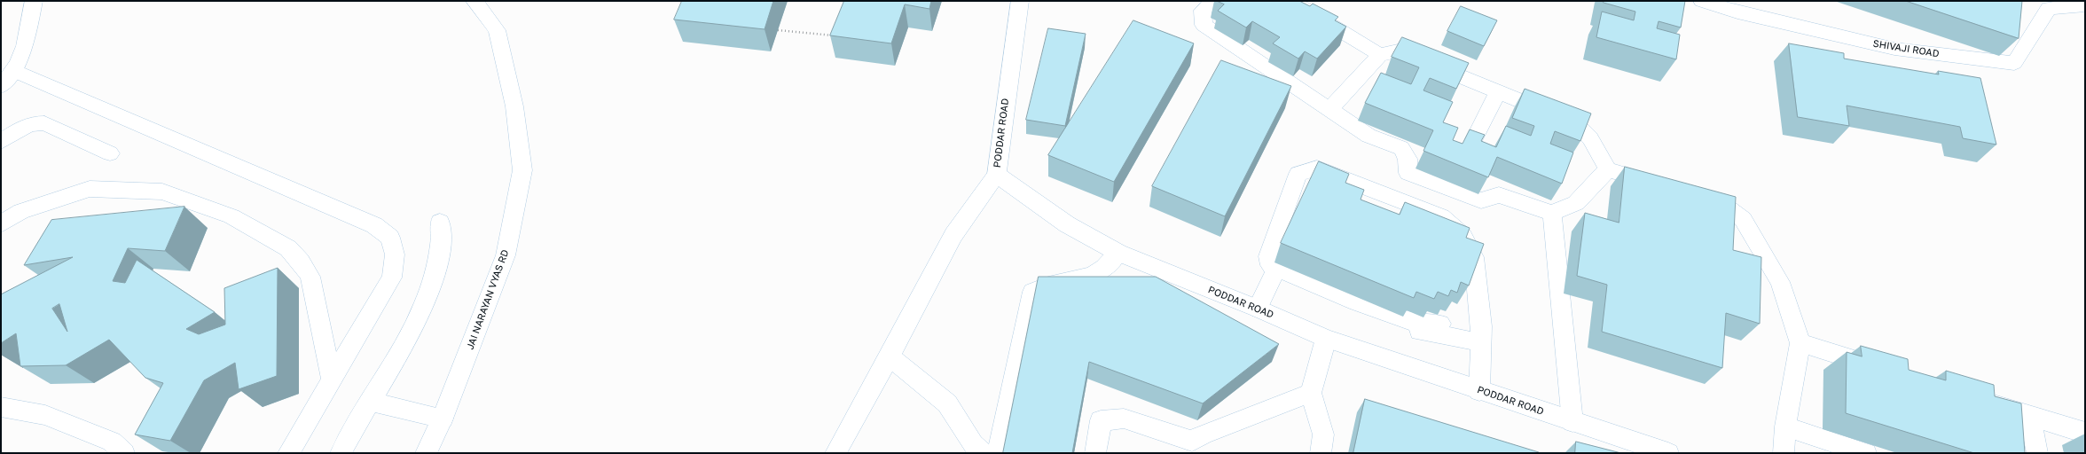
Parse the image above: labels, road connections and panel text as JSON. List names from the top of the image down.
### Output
{
  "streets": {
    "street": ["SHIVAJI ROAD", "PODDAR ROAD", "JAI NARAYAN VYAS RD"]
  }
}
